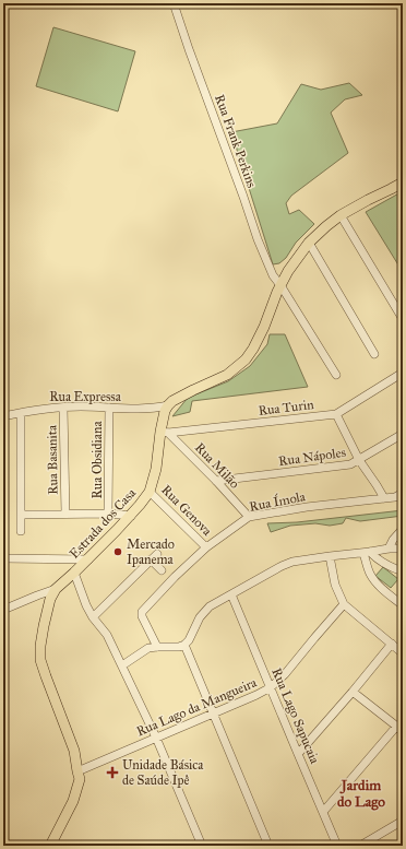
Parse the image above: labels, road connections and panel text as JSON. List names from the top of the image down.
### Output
{
  "streets": {
    "main road": ["Estrada dos Casa"],
    "street": [
      "Rua Frank Perkins",
      "Rua Expressa",
      "Rua Turin",
      "Rua Nápoles",
      "Rua Basanita",
      "Rua Obsidiana",
      "Rua Milão",
      "Rua Ímola",
      "Rua Genova",
      "Rua Lago da Mangueira",
      "Rua Lago Sapucaia"
    ]
  },
  "crossings": [
    ["Rua Expressa", "Rua Basanita"],
    ["Rua Expressa", "Rua Obsidiana"],
    ["Rua Expressa", "Estrada dos Casa"],
    ["Rua Turin", "Rua Milão"],
    ["Rua Turin", "Estrada dos Casa"],
    ["Rua Nápoles", "Rua Milão"],
    ["Rua Milão", "Rua Ímola"],
    ["Rua Milão", "Estrada dos Casa"],
    ["Rua Ímola", "Rua Genova"],
    ["Rua Genova", "Estrada dos Casa"],
    ["Estrada dos Casa", "Rua Lago da Mangueira"],
    ["Rua Lago da Mangueira", "Rua Lago Sapucaia"]
  ],
  "districts": ["Jardim do Lago"],
  "places": {
    "other": ["Mercado Ipanema"],
    "health": ["Unidade Básica de Saúde Ipê"]
  }
}
